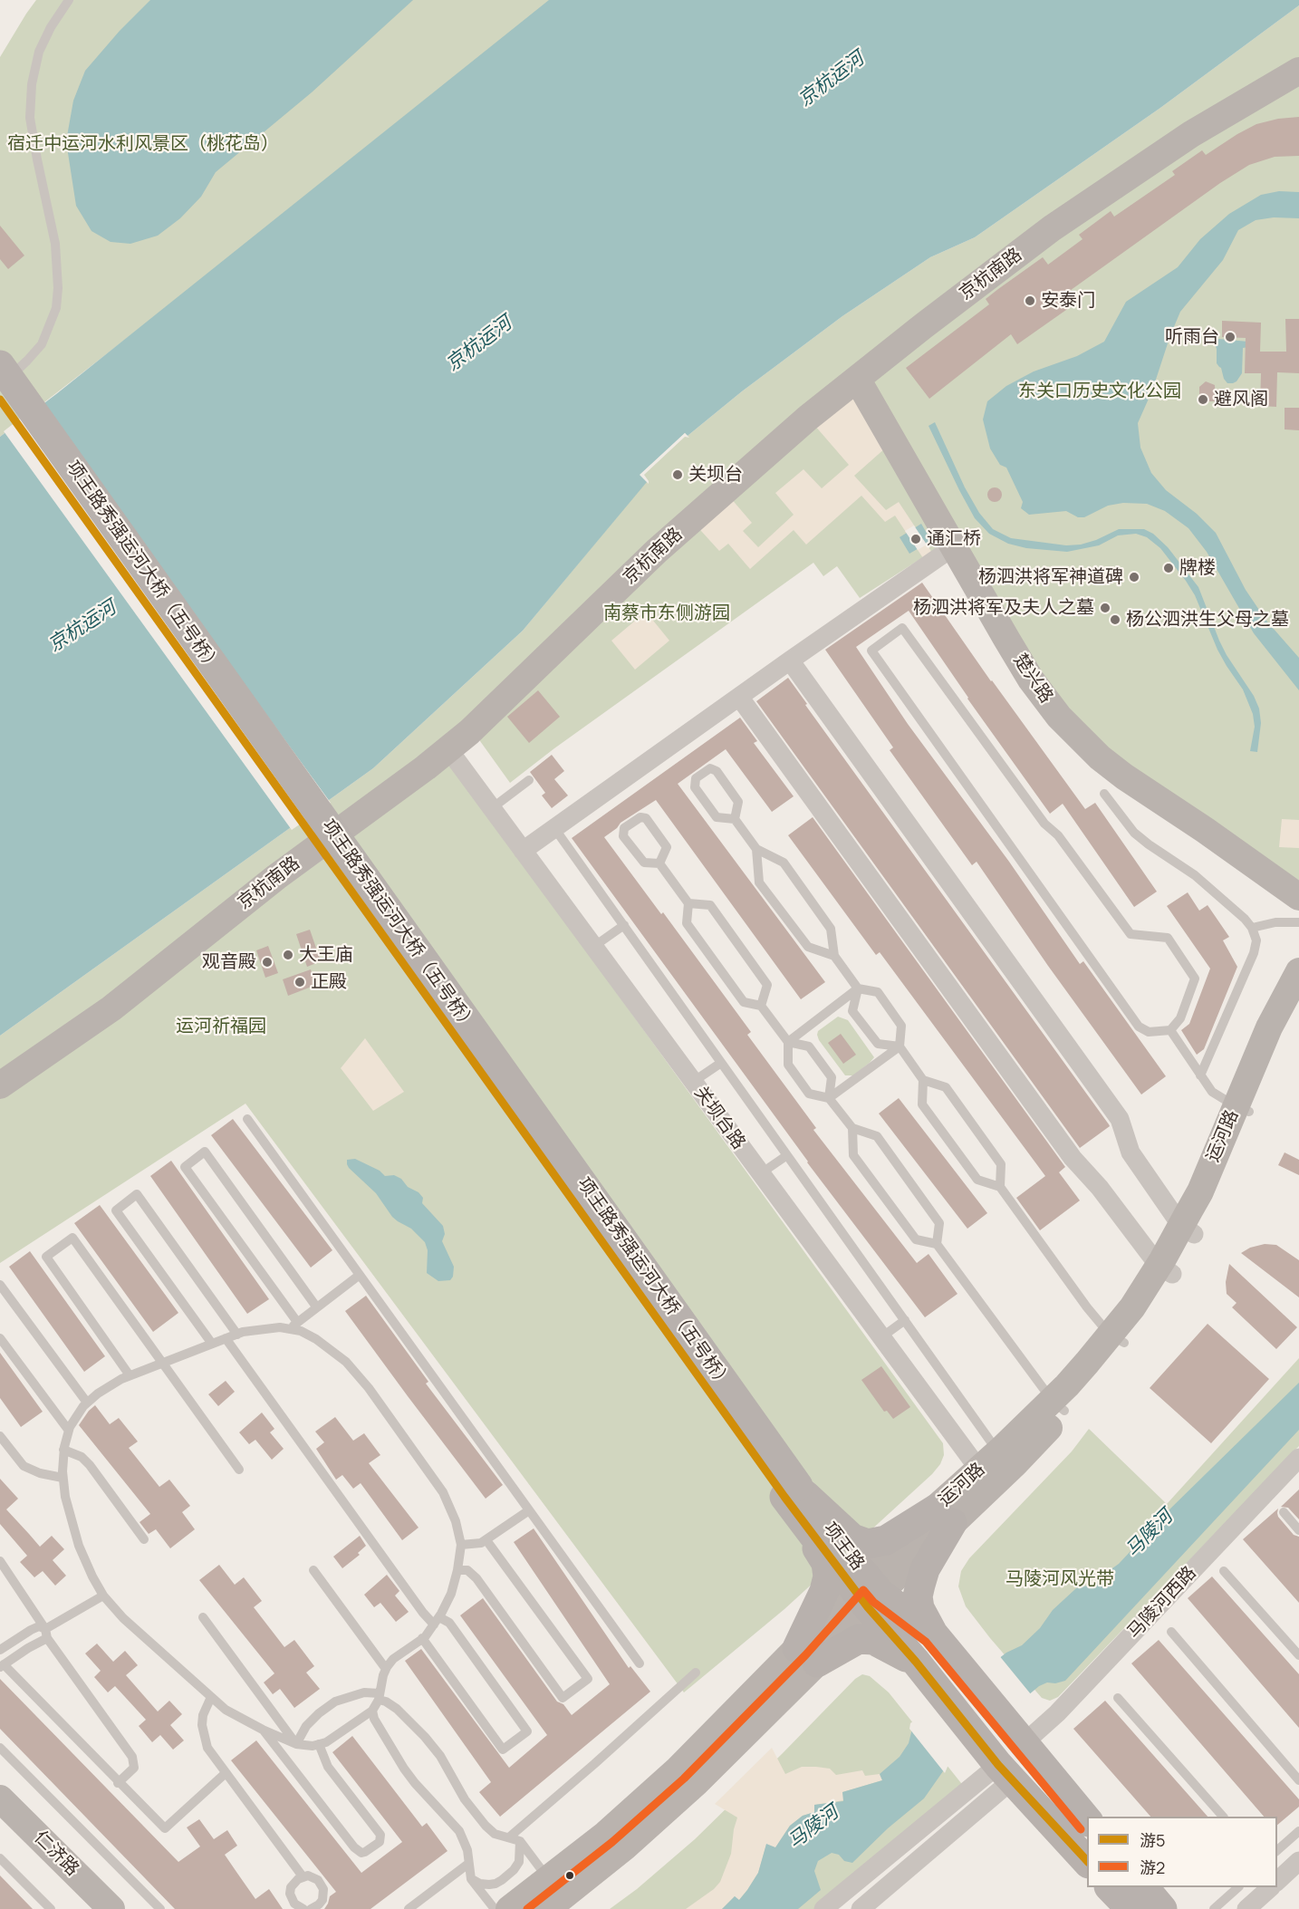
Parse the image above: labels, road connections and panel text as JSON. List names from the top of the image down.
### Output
{
  "streets": {
    "main road": ["项王路秀强运河大桥（五号桥）", "项王路"],
    "street": [
      "京杭南路",
      "楚兴路",
      "关坝台路",
      "运河路",
      "马陵河西路",
      "仁济路"
    ]
  },
  "crossings": [
    ["京杭南路", "楚兴路"],
    ["京杭南路", "关坝台路"],
    ["项王路秀强运河大桥（五号桥）", "项王路"],
    ["关坝台路", "运河路"],
    ["运河路", "项王路"],
    ["项王路", "马陵河西路"]
  ],
  "water": ["京杭运河", "马陵河"],
  "parks": [
    "宿迁中运河水利风景区（桃花岛）",
    "东关口历史文化公园",
    "南蔡市东侧游园",
    "运河祈福园",
    "马陵河风光带"
  ],
  "places": [
    "安泰门",
    "听雨台",
    "避风阁",
    "关坝台",
    "通汇桥",
    "牌楼",
    "杨泗洪将军神道碑",
    "杨泗洪将军及夫人之墓",
    "杨公泗洪生父母之墓",
    "大王庙",
    "观音殿",
    "正殿"
  ],
  "lines": ["transit line 游5", "transit line 游2"],
  "legend": ["游5", "游2"]
}
